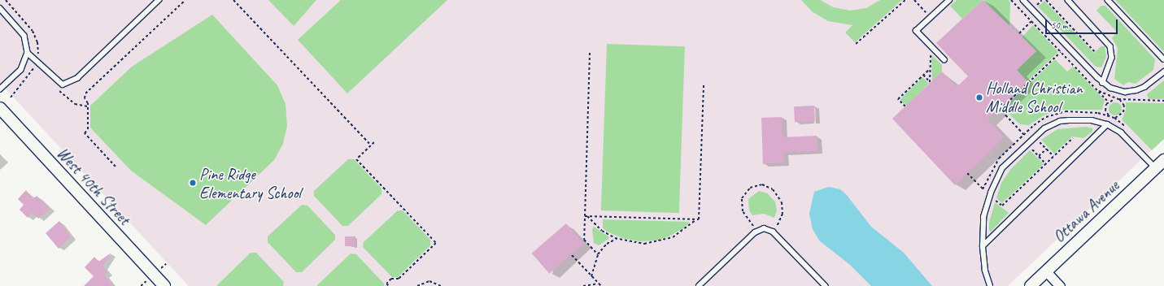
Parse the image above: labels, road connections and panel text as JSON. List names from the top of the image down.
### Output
{
  "streets": {
    "street": ["West 40th Street", "Ottawa Avenue"]
  },
  "places": ["Holland Christian Middle School", "Pine Ridge Elementary School"],
  "scale_bar": "50 m"
}
